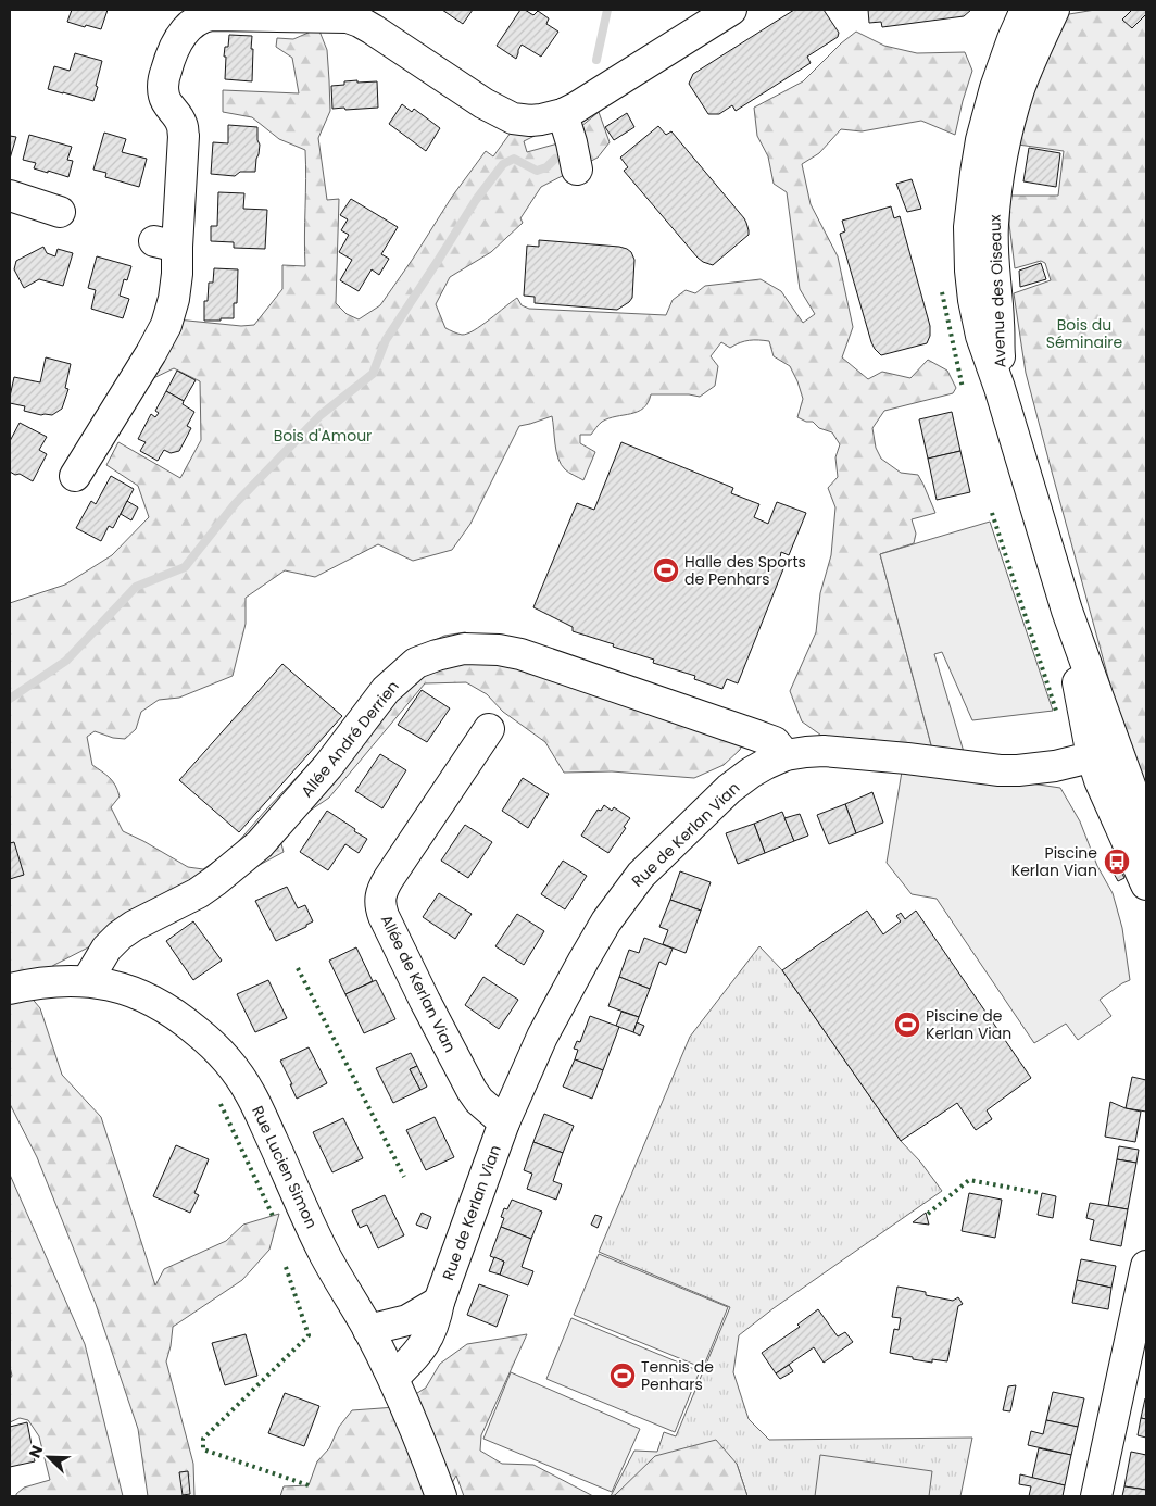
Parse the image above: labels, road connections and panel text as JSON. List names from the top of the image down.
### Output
{
  "streets": {
    "street": [
      "Avenue des Oiseaux",
      "Allée André Derrien",
      "Rue de Kerlan Vian",
      "Allée de Kerlan Vian",
      "Rue Lucien Simon"
    ]
  },
  "crossings": [
    ["Avenue des Oiseaux", "Rue de Kerlan Vian"],
    ["Allée André Derrien", "Rue de Kerlan Vian"],
    ["Allée André Derrien", "Rue Lucien Simon"],
    ["Rue de Kerlan Vian", "Allée de Kerlan Vian"],
    ["Rue de Kerlan Vian", "Rue Lucien Simon"]
  ],
  "parks": ["Bois du Séminaire", "Bois d'Amour"],
  "places": {
    "sports": ["Halle des Sports de Penhars", "Piscine de Kerlan Vian", "Tennis de Penhars"],
    "bus stop": ["Piscine Kerlan Vian"]
  },
  "north": "top left"
}
